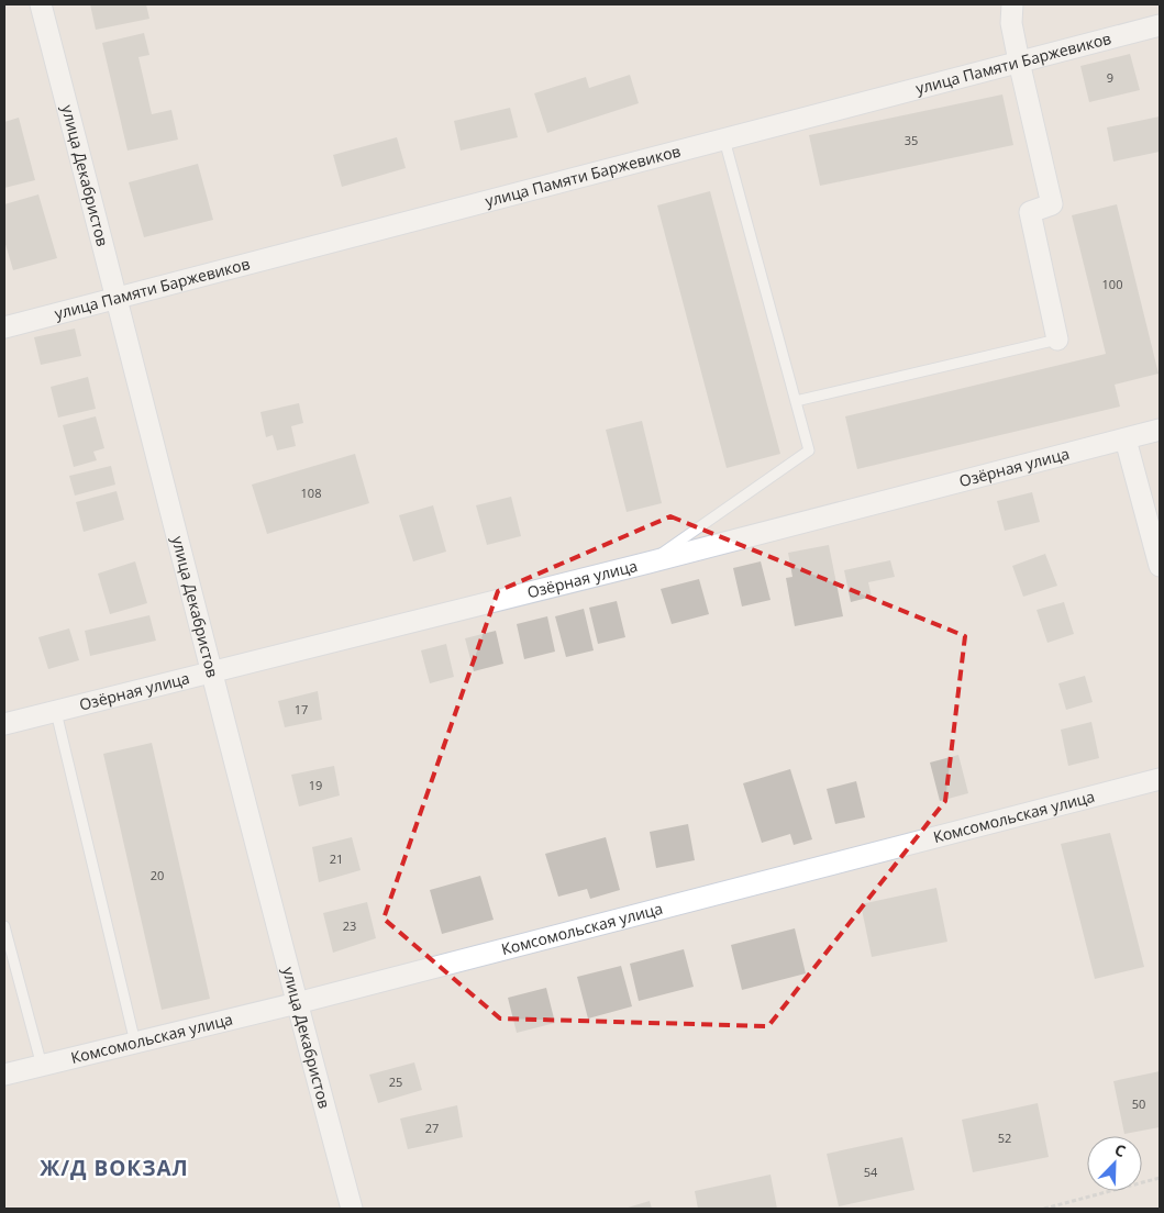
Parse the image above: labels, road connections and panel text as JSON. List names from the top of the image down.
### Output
{
  "streets": {
    "street": [
      "улица Памяти Баржевиков",
      "улица Декабристов",
      "Озёрная улица",
      "Комсомольская улица"
    ]
  },
  "crossings": [
    ["улица Памяти Баржевиков", "улица Декабристов"],
    ["улица Декабристов", "Озёрная улица"],
    ["улица Декабристов", "Комсомольская улица"]
  ],
  "districts": ["Ж/Д ВОКЗАЛ"],
  "house_numbers": [
    "9",
    "35",
    "100",
    "108",
    "17",
    "19",
    "21",
    "20",
    "23",
    "25",
    "50",
    "27",
    "52",
    "54"
  ],
  "north": "top right"
}
